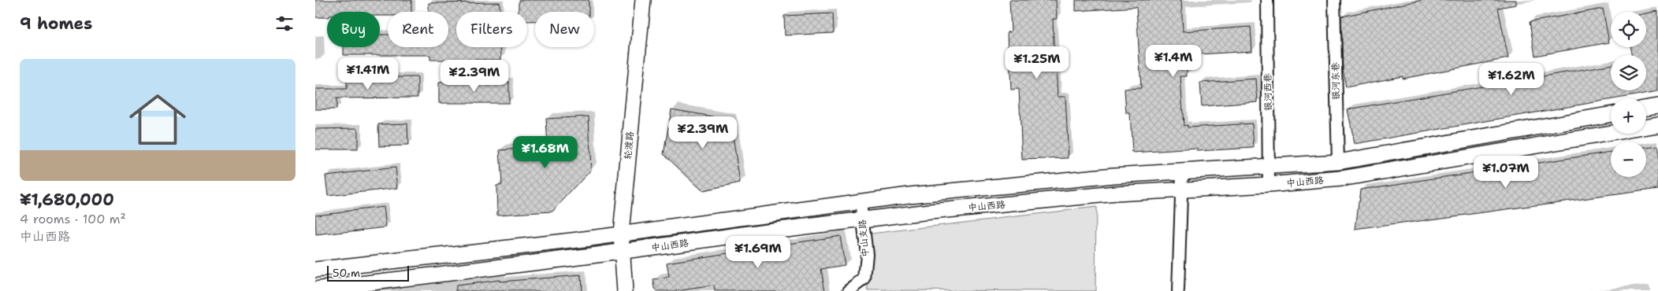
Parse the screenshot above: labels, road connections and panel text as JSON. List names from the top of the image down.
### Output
{
  "streets": {
    "main road": ["轮渡路", "中山西路"],
    "street": ["银河东巷", "银河西巷", "中山支路"]
  },
  "crossings": [
    ["银河东巷", "中山西路"],
    ["银河西巷", "中山西路"],
    ["轮渡路", "中山西路"],
    ["中山西路", "中山支路"]
  ],
  "scale_bar": "50 m",
  "page": {
    "heading": "9 homes",
    "map_buttons": ["+", "−"],
    "chip": [
      "Buy",
      "Rent",
      "Filters",
      "New"
    ],
    "price": [
      "¥1.4M",
      "¥1.25M",
      "¥1.41M",
      "¥2.39M",
      "¥1.62M",
      "¥2.39M",
      "¥1.68M",
      "¥1.07M",
      "¥1.69M"
    ],
    "list": [
      {
        "name": "¥1,680,000",
        "note": "4 rooms · 100 m² · 中山西路"
      }
    ],
    "scale": "50 m"
  }
}
